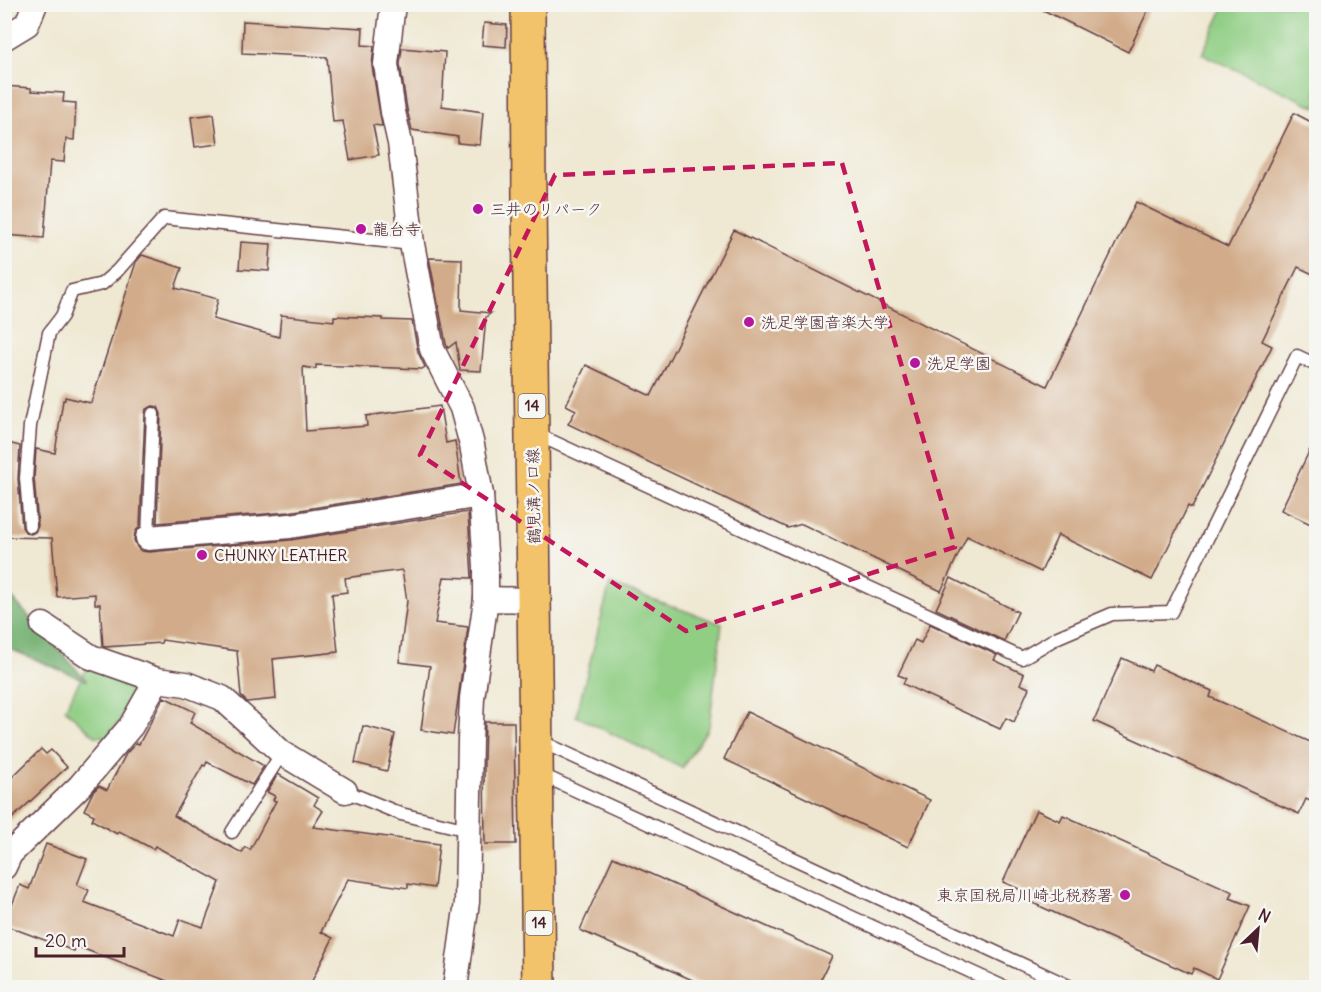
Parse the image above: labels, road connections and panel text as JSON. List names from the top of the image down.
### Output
{
  "streets": {
    "main road": ["14", "鶴見溝ノ口線"]
  },
  "places": [
    "三井のリパーク",
    "龍台寺",
    "洗足学園音楽大学",
    "洗足学園",
    "CHUNKY LEATHER",
    "東京国税局川崎北税務署"
  ],
  "scale_bar": "20 m",
  "north": "top right"
}
